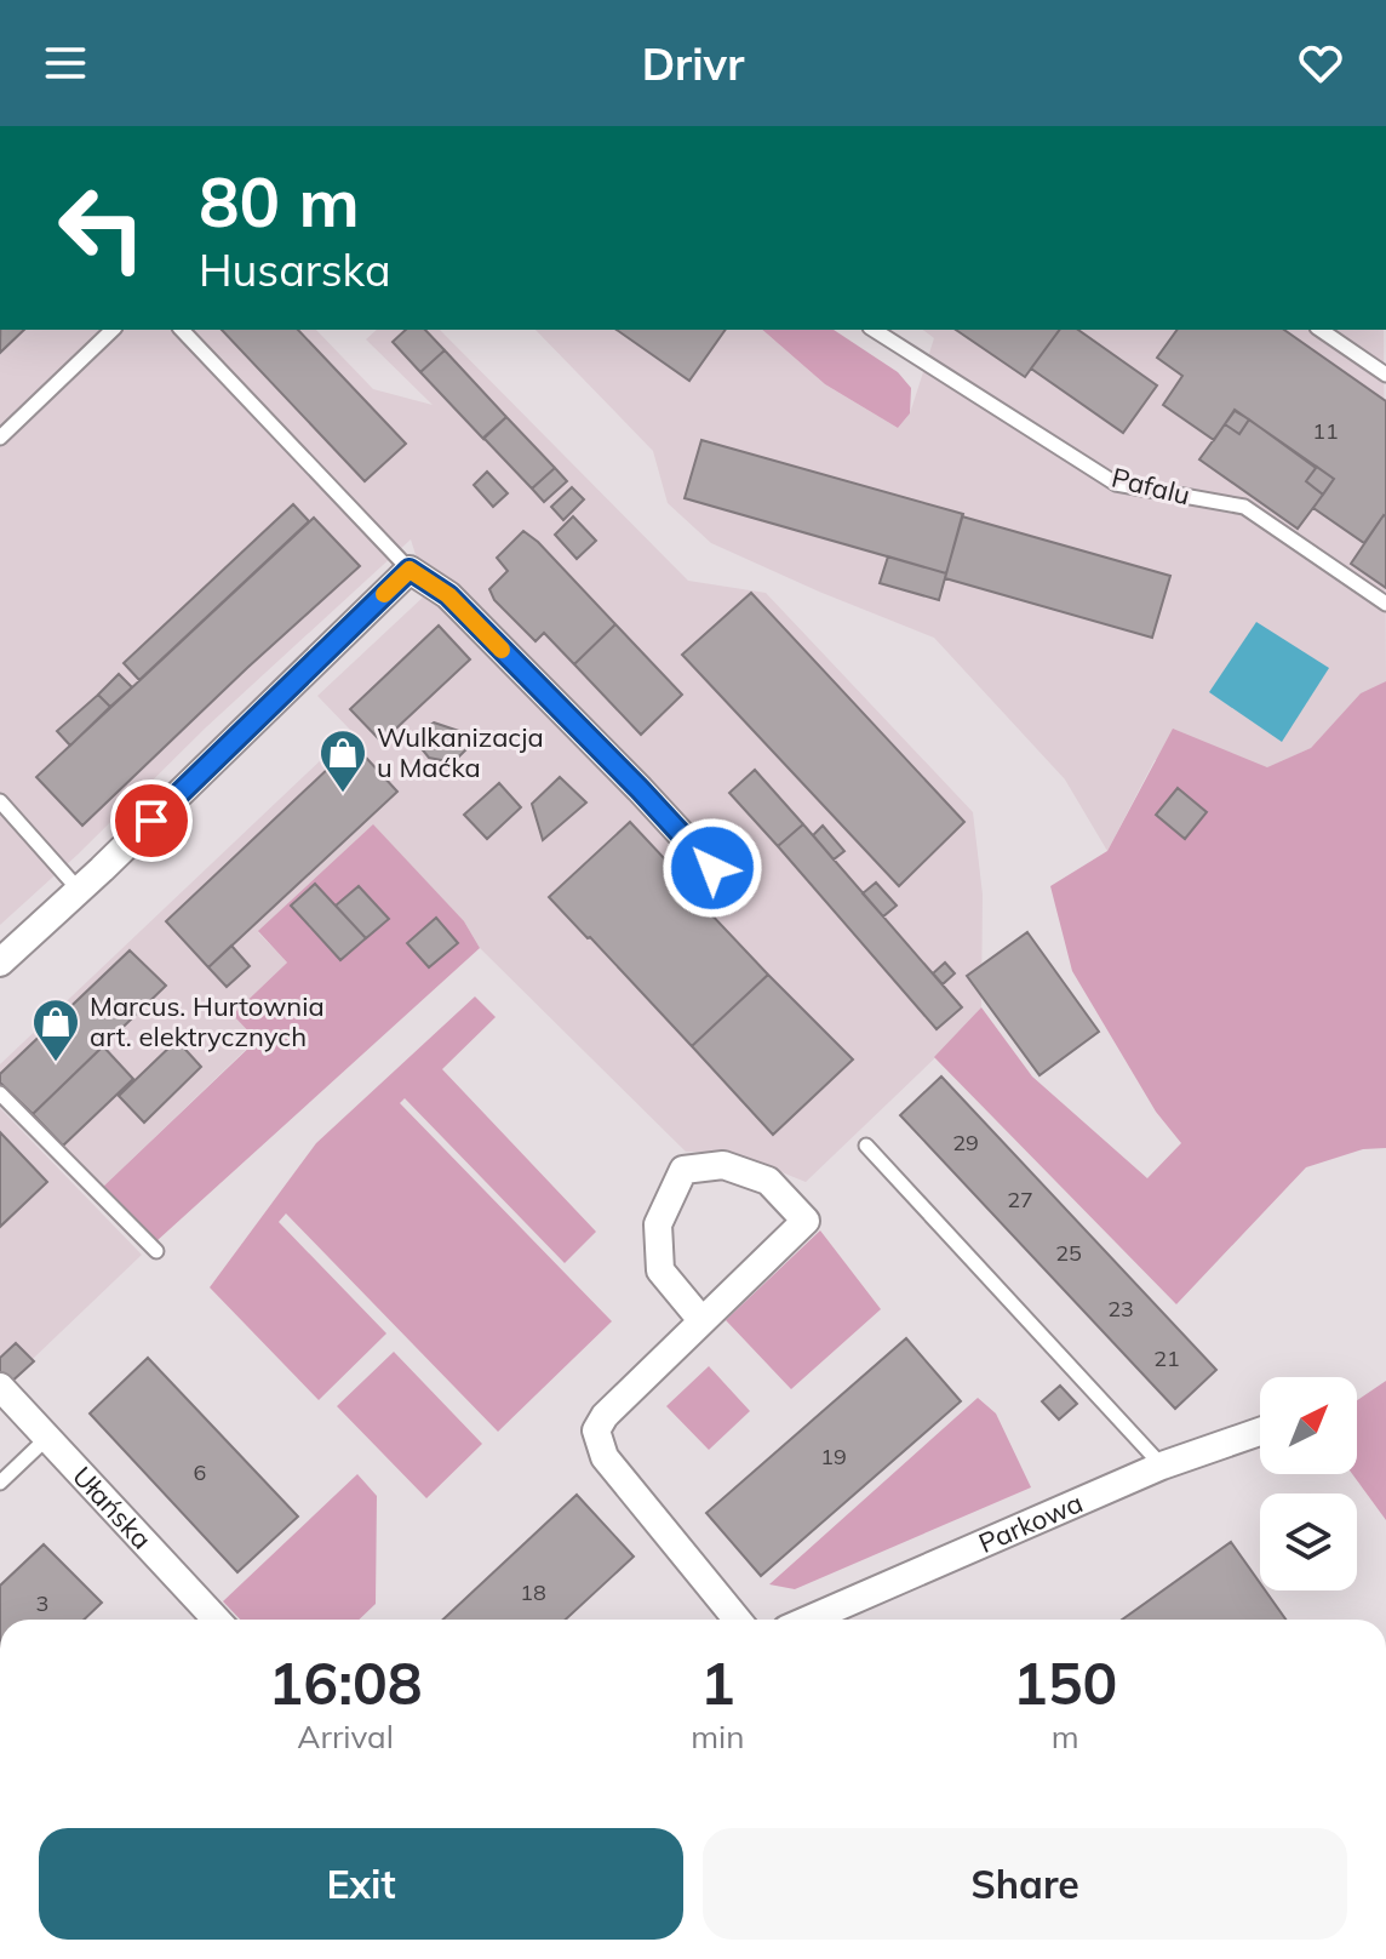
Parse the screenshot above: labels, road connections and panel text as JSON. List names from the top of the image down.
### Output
{
  "streets": {
    "street": ["Ułańska", "Parkowa"],
    "lane": ["Pafalu"]
  },
  "places": {
    "shop": ["Wulkanizacja u Maćka", "Marcus. Hurtownia art. elektrycznych"]
  },
  "house_numbers": [
    "11",
    "29",
    "27",
    "25",
    "23",
    "21",
    "19",
    "6",
    "18",
    "3"
  ],
  "north": "top right",
  "page": {
    "header": "Drivr",
    "turn": ["80 m", "Husarska"],
    "eta": [
      "16:08",
      "Arrival",
      "1",
      "min",
      "150",
      "m"
    ],
    "buttons": ["Exit", "Share"]
  }
}
